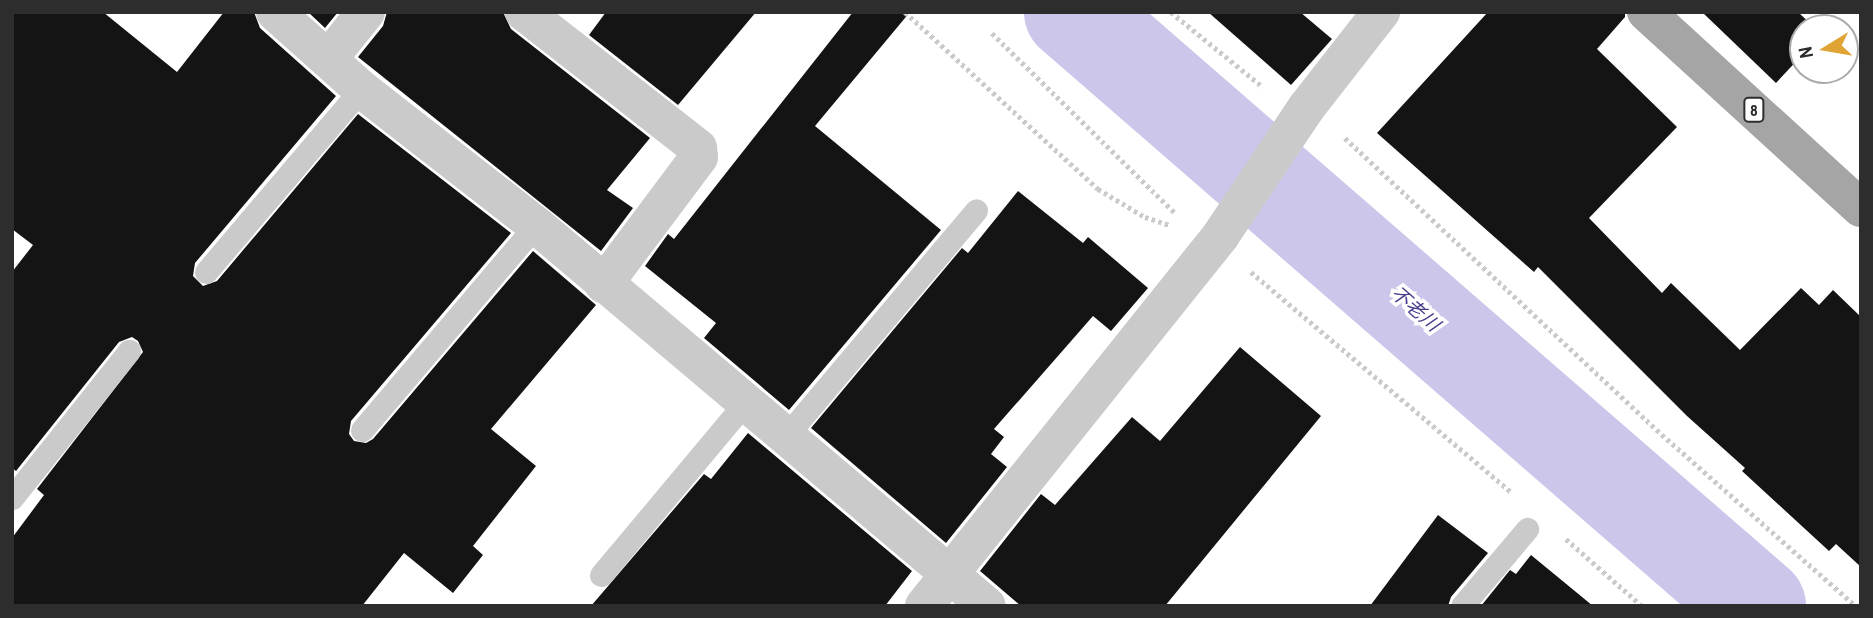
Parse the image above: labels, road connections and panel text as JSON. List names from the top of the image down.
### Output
{
  "streets": {
    "main road": ["8"]
  },
  "water": ["不老川"],
  "north": "left"
}
